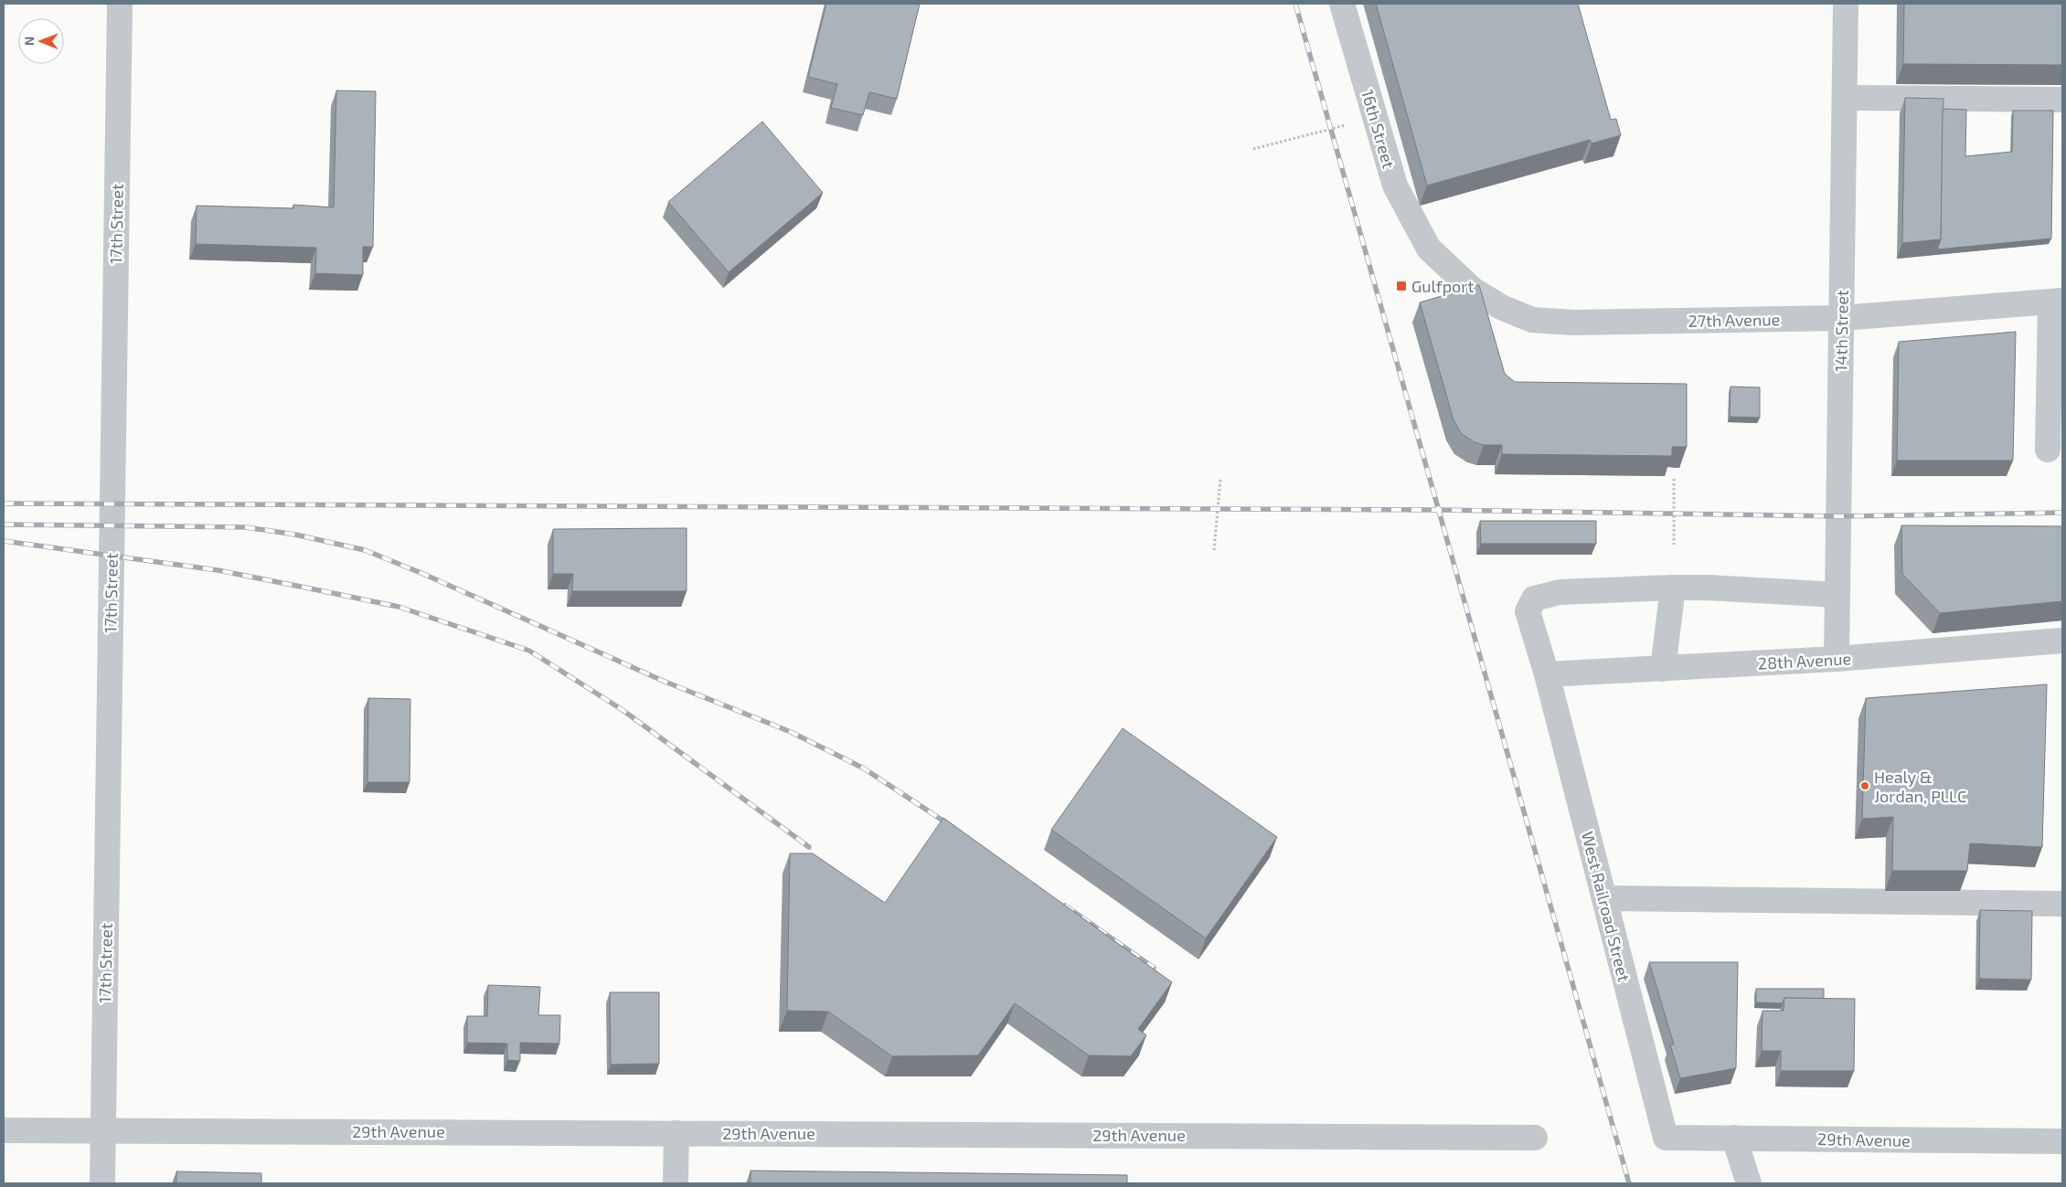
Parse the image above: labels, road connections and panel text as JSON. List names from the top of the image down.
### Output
{
  "streets": {
    "street": [
      "16th Street",
      "17th Street",
      "27th Avenue",
      "14th Street",
      "28th Avenue",
      "West Railroad Street",
      "29th Avenue"
    ]
  },
  "crossings": [
    ["16th Street", "27th Avenue"],
    ["17th Street", "29th Avenue"],
    ["27th Avenue", "14th Street"],
    ["14th Street", "28th Avenue"],
    ["14th Street", "West Railroad Street"],
    ["28th Avenue", "West Railroad Street"],
    ["West Railroad Street", "29th Avenue"]
  ],
  "places": {
    "transit": ["Gulfport"],
    "other": ["Healy & Jordan, PLLC"]
  },
  "north": "left"
}
